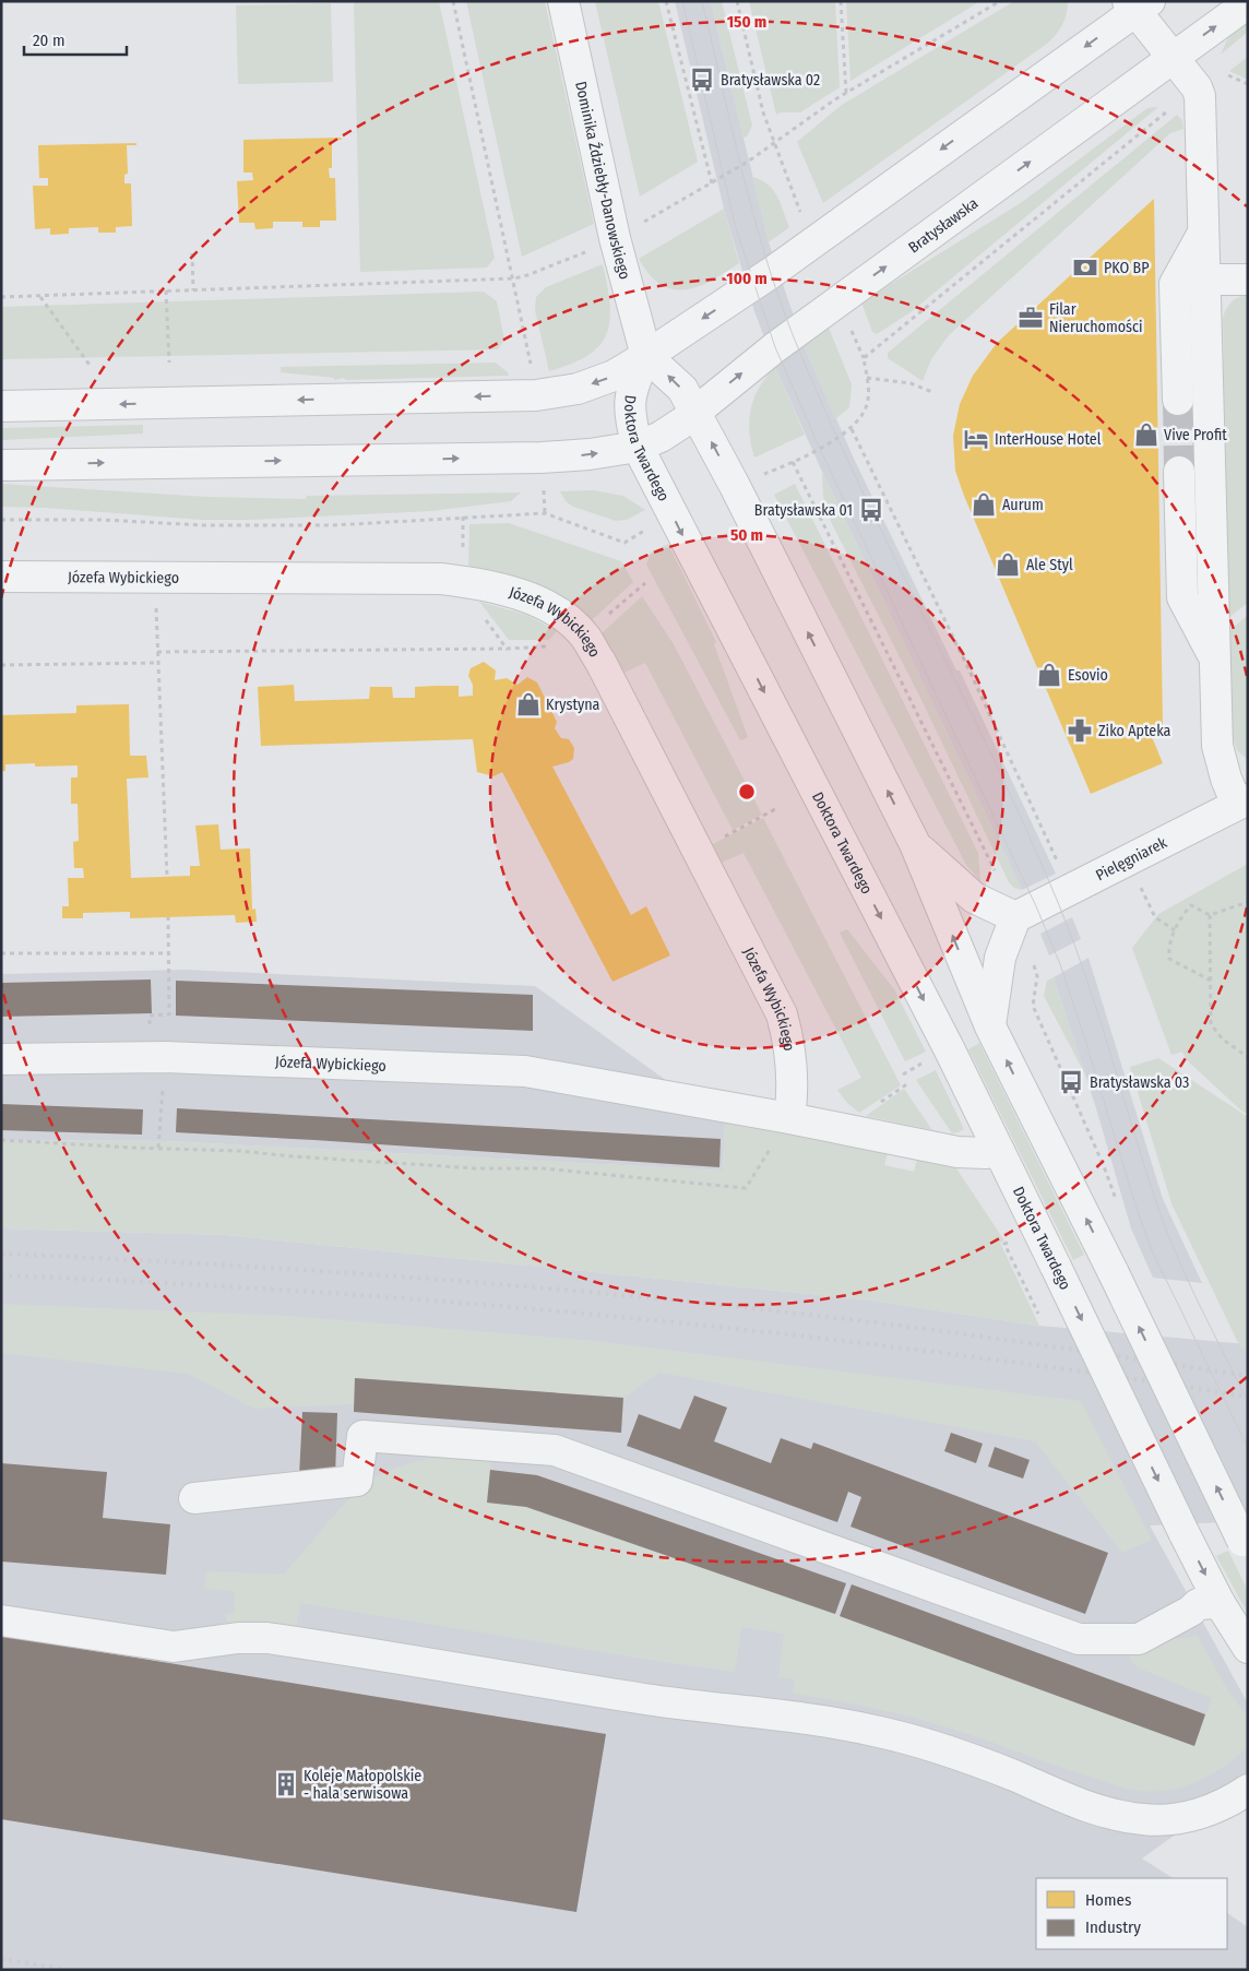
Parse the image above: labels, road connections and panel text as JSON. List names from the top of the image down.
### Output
{
  "streets": {
    "street": [
      "Dominika Ździebły-Danowskiego",
      "Bratysławska",
      "Doktora Twardego",
      "Józefa Wybickiego",
      "Pielęgniarek"
    ]
  },
  "crossings": [
    ["Dominika Ździebły-Danowskiego", "Doktora Twardego"],
    ["Bratysławska", "Doktora Twardego"],
    ["Doktora Twardego", "Józefa Wybickiego"]
  ],
  "places": {
    "bus stop": ["Bratysławska 02", "Bratysławska 01", "Bratysławska 03"],
    "bank": ["PKO BP"],
    "office": ["Filar Nieruchomości"],
    "shop": [
      "Vive Profit",
      "Aurum",
      "Ale Styl",
      "Esovio",
      "Krystyna"
    ],
    "hotel": ["InterHouse Hotel"],
    "pharmacy": ["Ziko Apteka"],
    "building": ["Koleje Małopolskie - hala serwisowa"]
  },
  "legend": ["Homes", "Industry"],
  "scale_bar": "20 m",
  "rings": ["150 m", "100 m", "50 m"]
}
